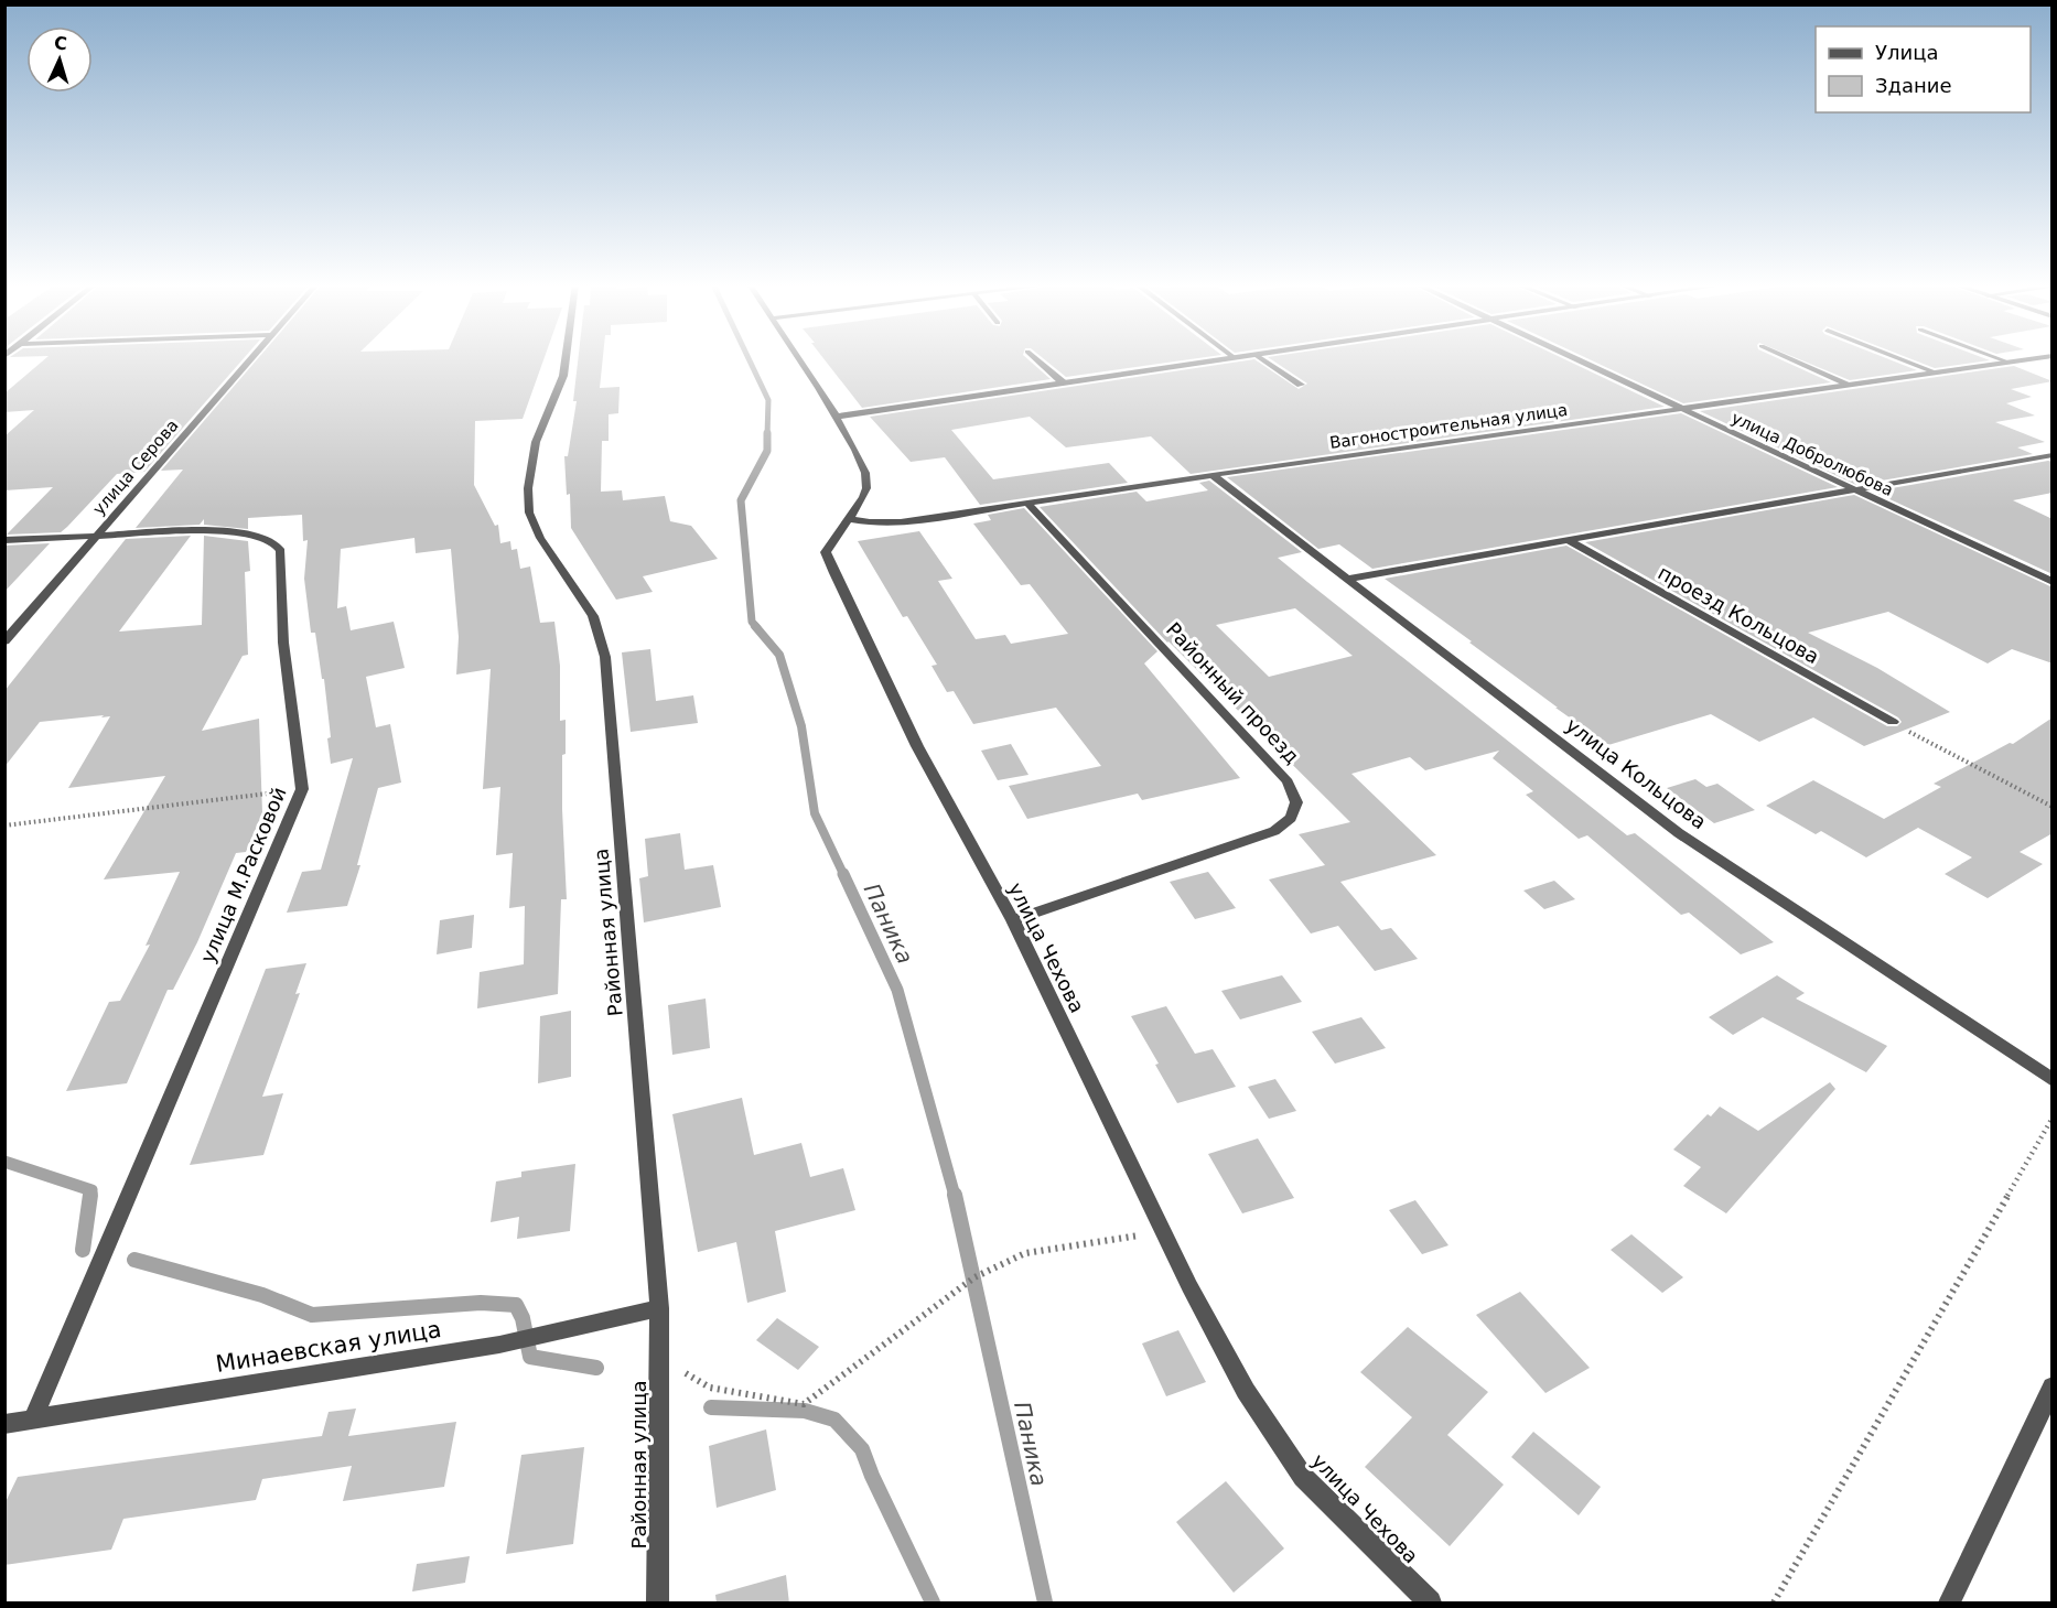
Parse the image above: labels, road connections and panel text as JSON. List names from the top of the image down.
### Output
{
  "streets": {
    "street": [
      "Вагоностроительная улица",
      "улица Добролюбова",
      "улица Серова",
      "проезд Кольцова",
      "Районный проезд",
      "улица Кольцова",
      "улица М.Расковой",
      "Районная улица",
      "улица Чехова",
      "Минаевская улица"
    ]
  },
  "crossings": [
    ["Вагоностроительная улица", "улица Добролюбова"],
    ["Вагоностроительная улица", "Районный проезд"],
    ["Вагоностроительная улица", "улица Кольцова"],
    ["Вагоностроительная улица", "улица Чехова"],
    ["улица Серова", "улица М.Расковой"],
    ["Районный проезд", "улица Чехова"],
    ["улица М.Расковой", "Минаевская улица"],
    ["Районная улица", "Минаевская улица"]
  ],
  "water": ["Паника"],
  "legend": ["Улица", "Здание"],
  "north": "top"
}
